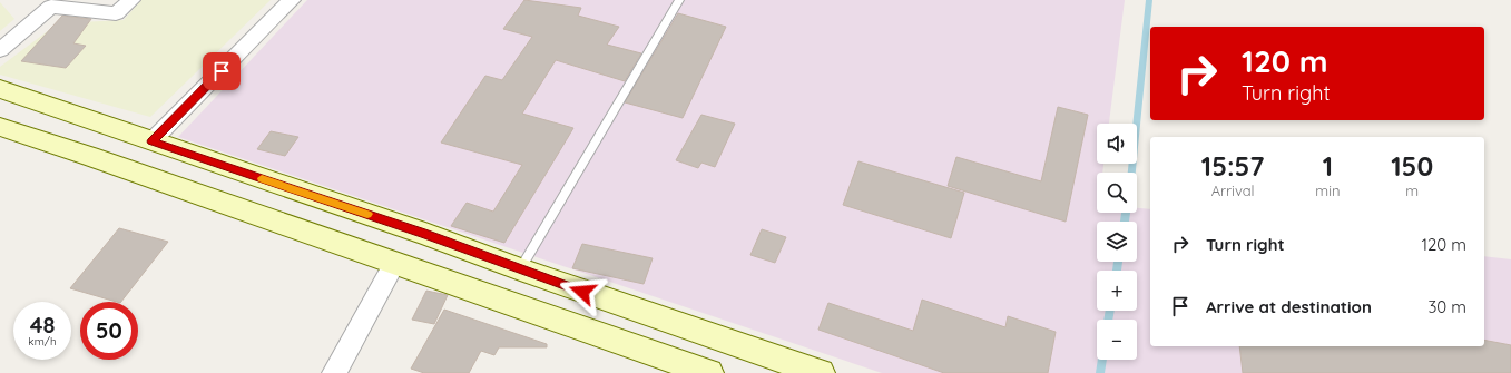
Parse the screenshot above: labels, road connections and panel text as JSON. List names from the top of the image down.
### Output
{
  "page": {
    "turn": ["120 m", "Turn right"],
    "map_buttons": ["+", "−"],
    "eta": [
      "15:57",
      "Arrival",
      "1",
      "min",
      "150",
      "m"
    ],
    "list": [
      {
        "name": "Turn right",
        "value": "120 m"
      },
      {
        "name": "Arrive at destination",
        "value": "30 m"
      }
    ],
    "speed": "48 km/h",
    "limit": "50"
  }
}
